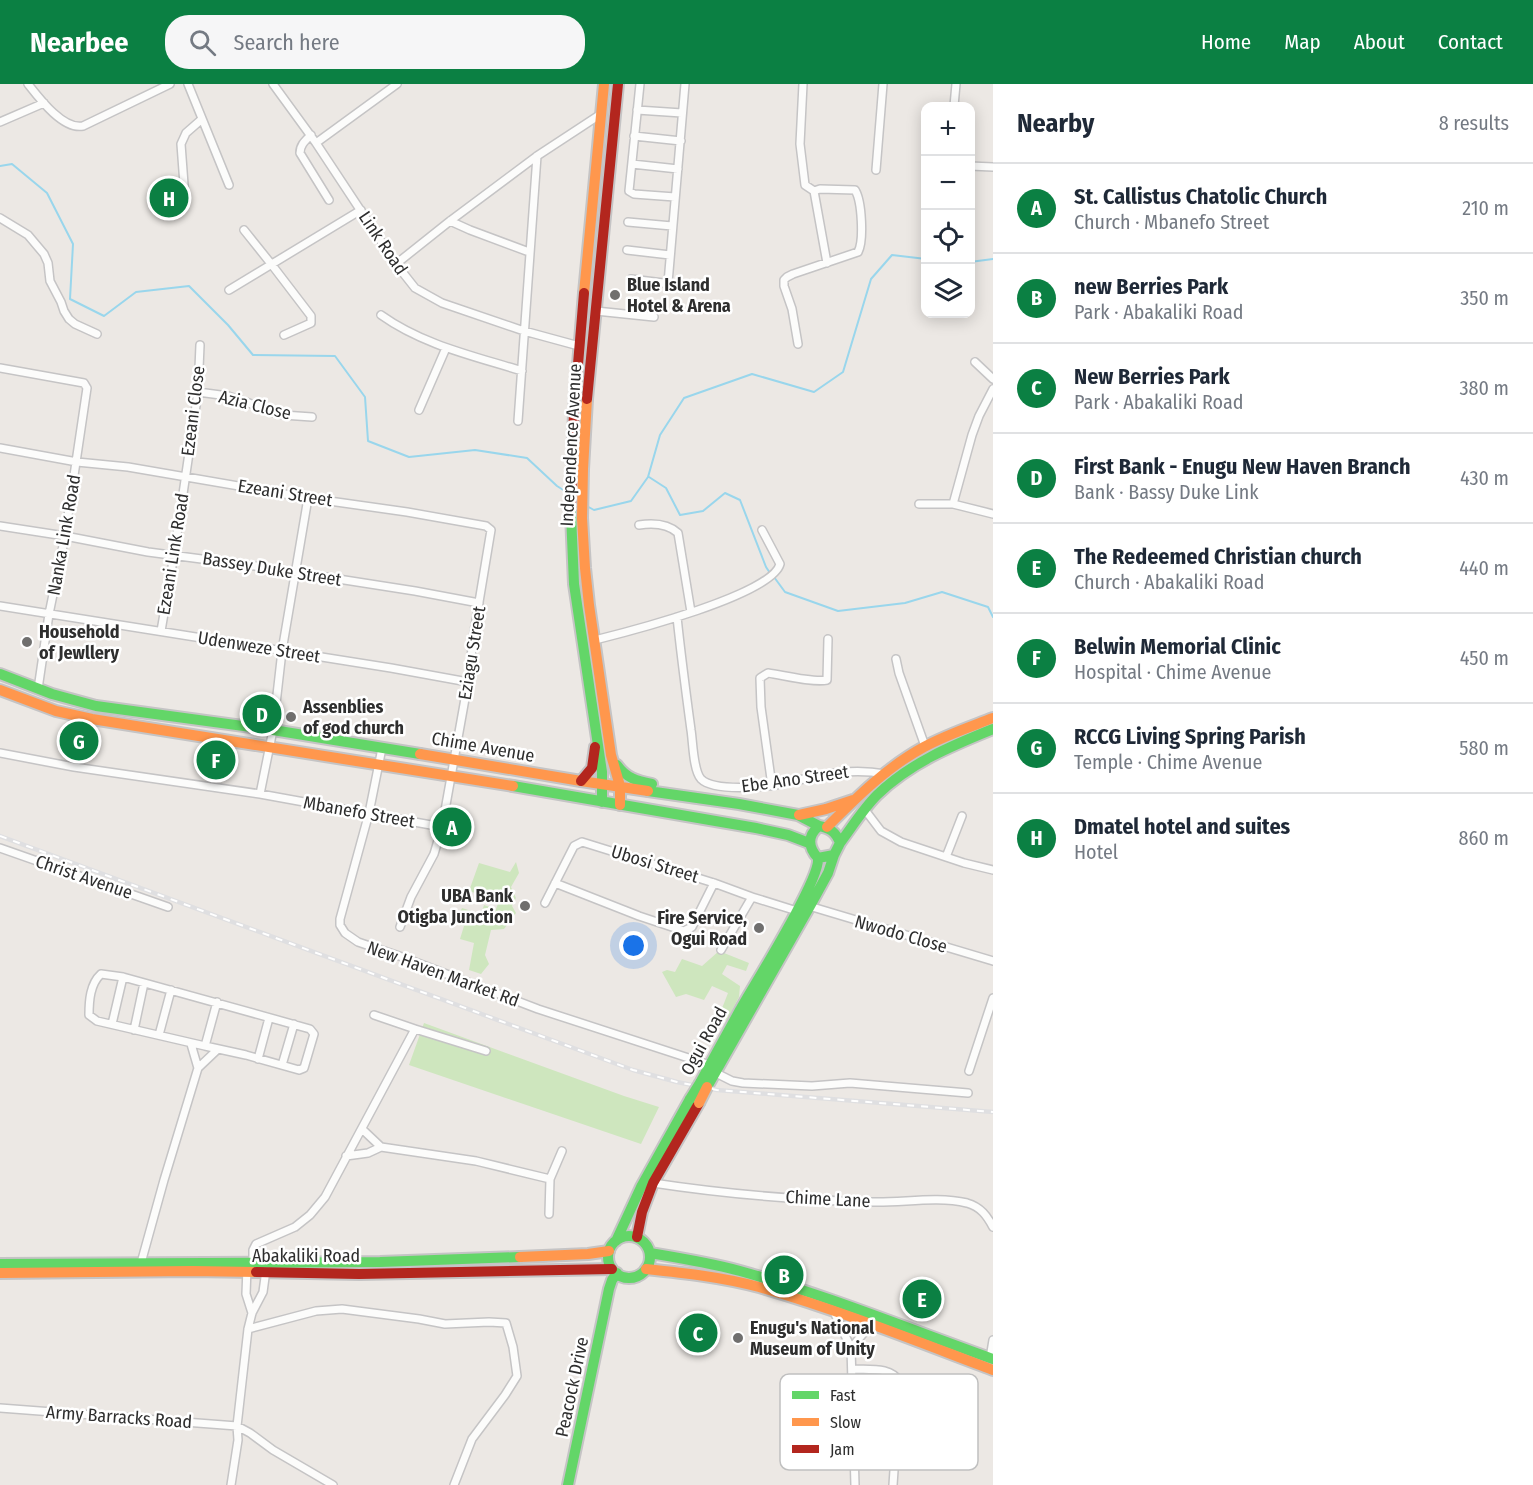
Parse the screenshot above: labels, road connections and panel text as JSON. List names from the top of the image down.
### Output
{
  "streets": {
    "main road": [
      "Independence Avenue",
      "Chime Avenue",
      "Ogui Road",
      "Abakaliki Road",
      "Peacock Drive"
    ],
    "street": [
      "Link Road",
      "Azia Close",
      "Ezeani Close",
      "Ezeani Street",
      "Nanka Link Road",
      "Ezeani Link Road",
      "Bassey Duke Street",
      "Udenweze Street",
      "Eziagu Street",
      "Ebe Ano Street",
      "Mbanefo Street",
      "Ubosi Street",
      "Christ Avenue",
      "Nwodo Close",
      "New Haven Market Rd",
      "Chime Lane",
      "Army Barracks Road"
    ]
  },
  "crossings": [
    ["Link Road", "Independence Avenue"],
    ["Azia Close", "Ezeani Close"],
    ["Ezeani Close", "Ezeani Street"],
    ["Ezeani Close", "Ezeani Link Road"],
    ["Independence Avenue", "Chime Avenue"],
    ["Ezeani Street", "Nanka Link Road"],
    ["Ezeani Street", "Ezeani Link Road"],
    ["Ezeani Street", "Eziagu Street"],
    ["Nanka Link Road", "Bassey Duke Street"],
    ["Nanka Link Road", "Udenweze Street"],
    ["Nanka Link Road", "Chime Avenue"],
    ["Ezeani Link Road", "Bassey Duke Street"],
    ["Ezeani Link Road", "Udenweze Street"],
    ["Bassey Duke Street", "Eziagu Street"],
    ["Udenweze Street", "Eziagu Street"],
    ["Eziagu Street", "Chime Avenue"],
    ["Chime Avenue", "New Haven Market Rd"],
    ["Chime Avenue", "Ogui Road"],
    ["Mbanefo Street", "New Haven Market Rd"],
    ["Ubosi Street", "Nwodo Close"],
    ["Ubosi Street", "Ogui Road"],
    ["Nwodo Close", "Ogui Road"],
    ["New Haven Market Rd", "Ogui Road"],
    ["Ogui Road", "Chime Lane"],
    ["Ogui Road", "Abakaliki Road"],
    ["Ogui Road", "Peacock Drive"],
    ["Abakaliki Road", "Peacock Drive"]
  ],
  "places": [
    "Blue Island Hotel & Arena",
    "Household of Jewllery",
    "Assenblies of god church",
    "UBA Bank Otigba Junction",
    "Fire Service, Ogui Road",
    "Enugu's National Museum of Unity"
  ],
  "legend": ["Fast", "Slow", "Jam"],
  "page": {
    "header": "Nearbee",
    "search": "Search here",
    "nav": [
      "Home",
      "Map",
      "About",
      "Contact"
    ],
    "heading": ["Nearby", "8 results"],
    "map_buttons": ["+", "−"],
    "list": [
      {
        "mark": "A",
        "name": "St. Callistus Chatolic Church",
        "note": "Church · Mbanefo Street",
        "value": "210 m"
      },
      {
        "mark": "B",
        "name": "new Berries Park",
        "note": "Park · Abakaliki Road",
        "value": "350 m"
      },
      {
        "mark": "C",
        "name": "New Berries Park",
        "note": "Park · Abakaliki Road",
        "value": "380 m"
      },
      {
        "mark": "D",
        "name": "First Bank - Enugu New Haven Branch",
        "note": "Bank · Bassy Duke Link",
        "value": "430 m"
      },
      {
        "mark": "E",
        "name": "The Redeemed Christian church",
        "note": "Church · Abakaliki Road",
        "value": "440 m"
      },
      {
        "mark": "F",
        "name": "Belwin Memorial Clinic",
        "note": "Hospital · Chime Avenue",
        "value": "450 m"
      },
      {
        "mark": "G",
        "name": "RCCG Living Spring Parish",
        "note": "Temple · Chime Avenue",
        "value": "580 m"
      },
      {
        "mark": "H",
        "name": "Dmatel hotel and suites",
        "note": "Hotel",
        "value": "860 m"
      }
    ],
    "pins": [
      "H",
      "D",
      "G",
      "F",
      "A",
      "B",
      "E",
      "C"
    ]
  }
}
